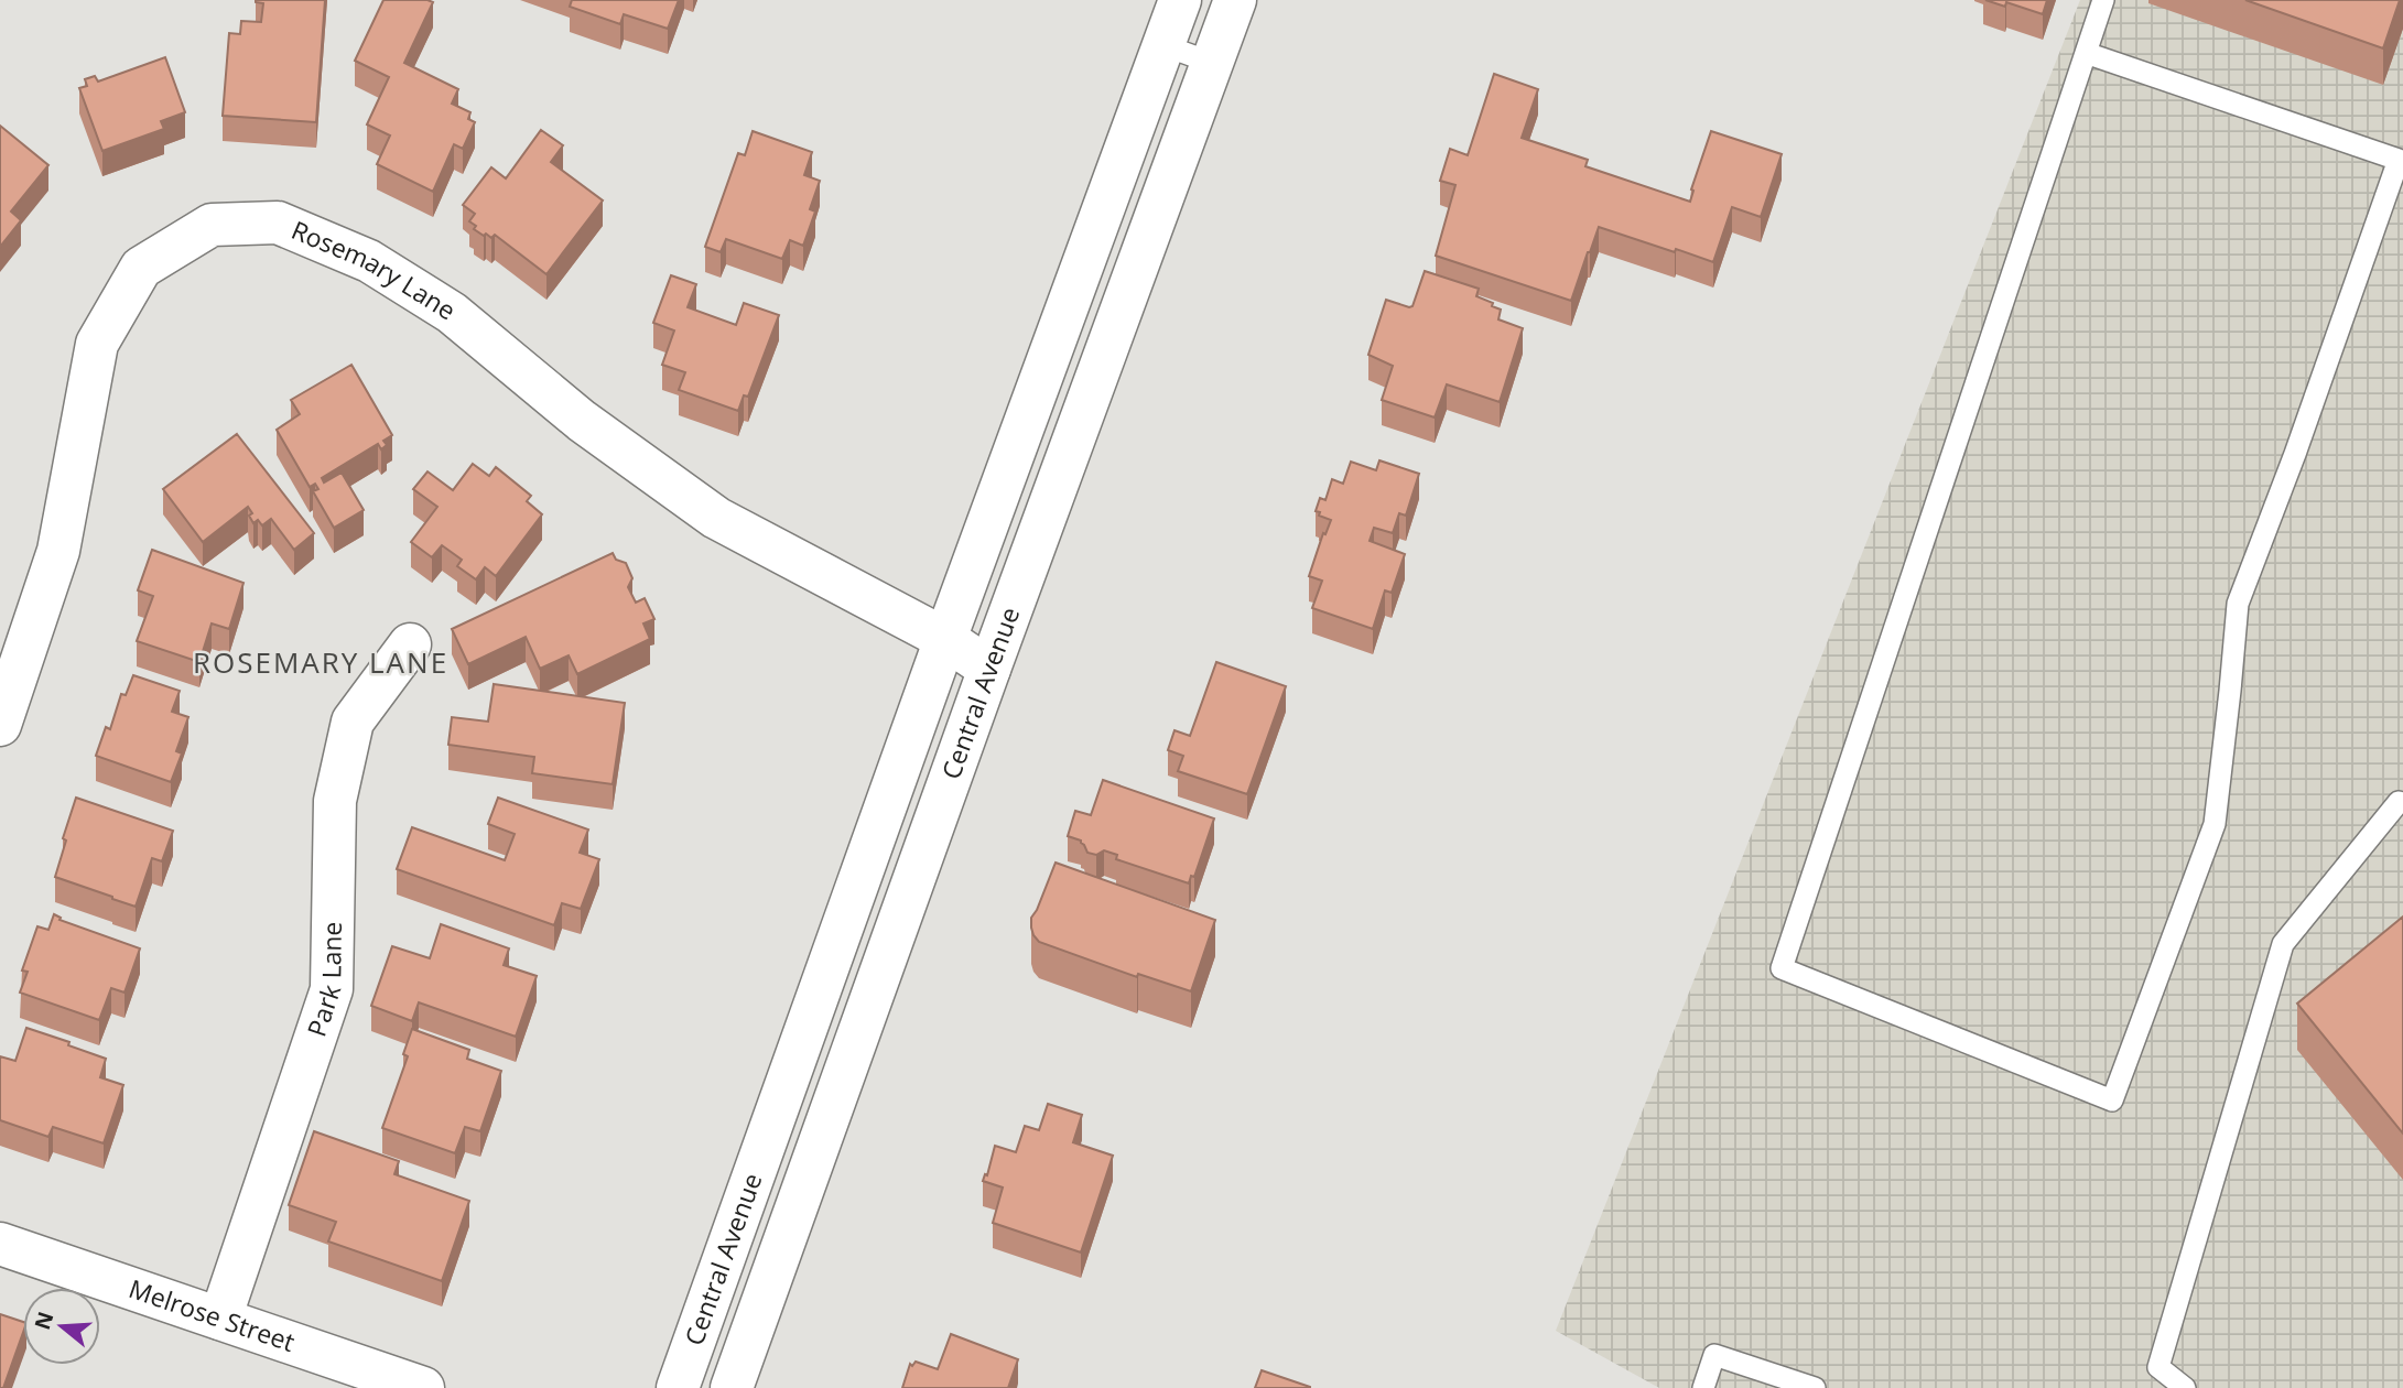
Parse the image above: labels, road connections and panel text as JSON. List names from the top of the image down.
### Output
{
  "streets": {
    "main road": [
      "Rosemary Lane",
      "Central Avenue",
      "Park Lane",
      "Melrose Street"
    ]
  },
  "crossings": [
    ["Rosemary Lane", "Central Avenue"],
    ["Park Lane", "Melrose Street"]
  ],
  "districts": ["ROSEMARY LANE"],
  "north": "left"
}
